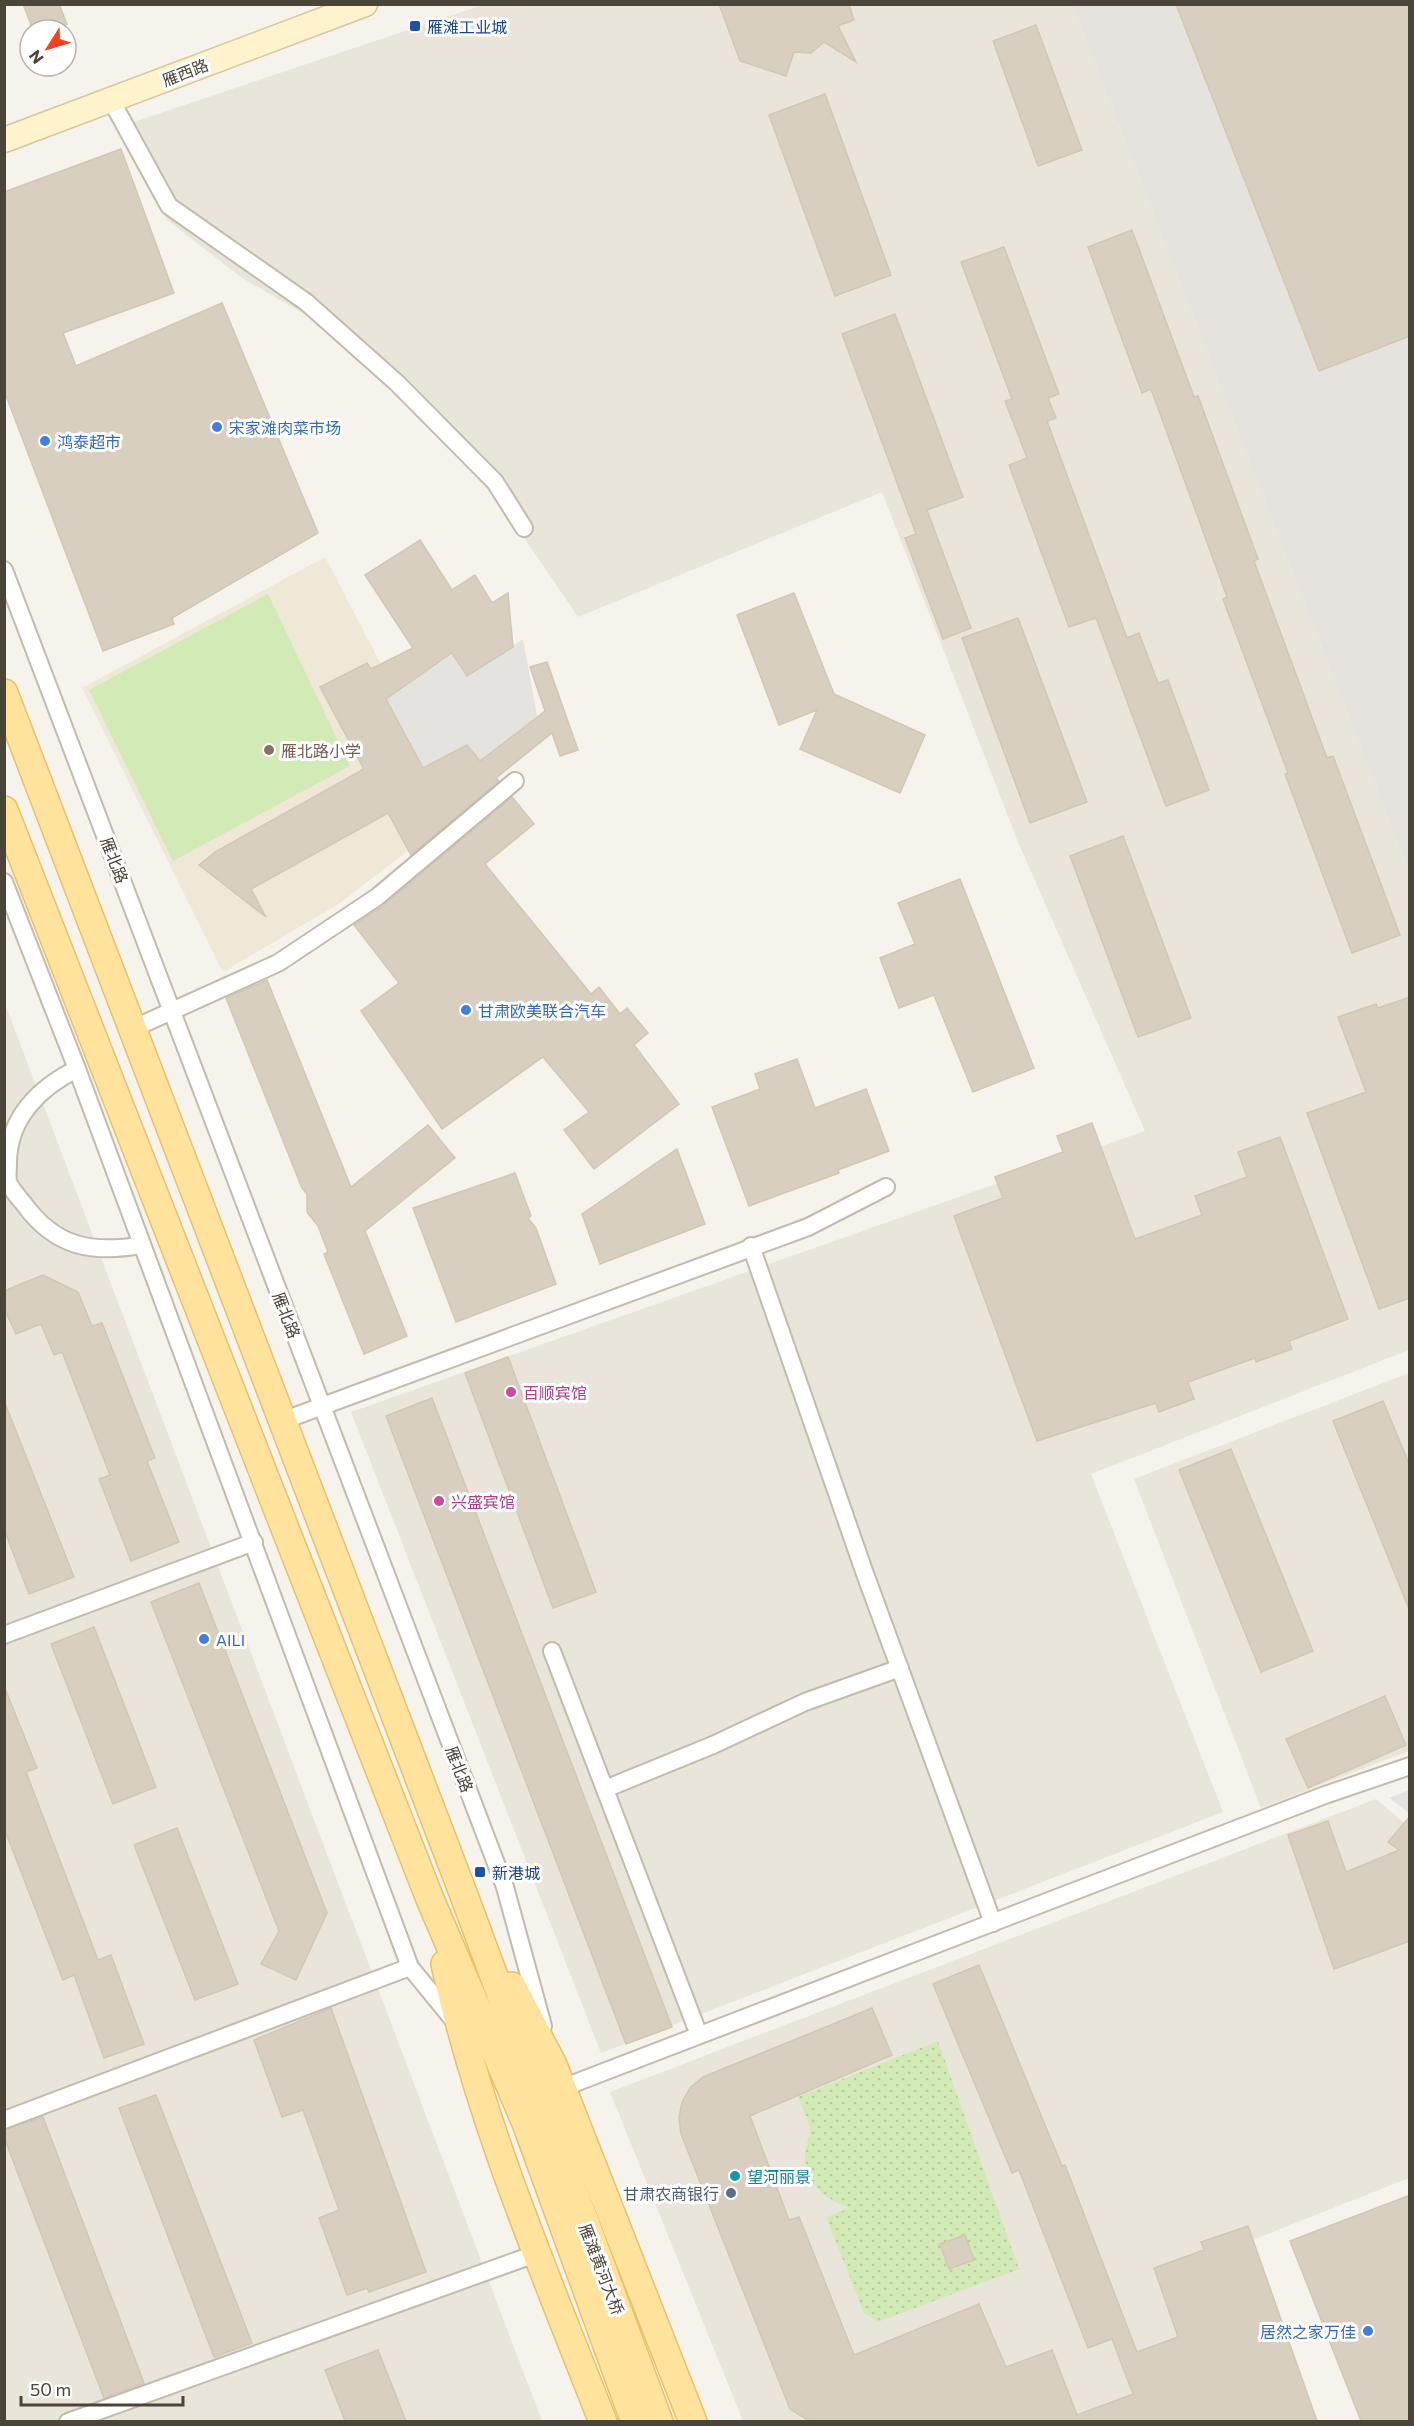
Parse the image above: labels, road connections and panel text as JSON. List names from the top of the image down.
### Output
{
  "streets": {
    "main road": ["雁西路", "雁滩黄河大桥"],
    "street": ["雁北路"]
  },
  "places": {
    "transit": ["雁滩工业城", "新港城"],
    "other": [
      "宋家滩肉菜市场",
      "鸿泰超市",
      "雁北路小学",
      "甘肃欧美联合汽车",
      "百顺宾馆",
      "兴盛宾馆",
      "AILI",
      "望河丽景",
      "甘肃农商银行",
      "居然之家万佳"
    ]
  },
  "scale_bar": "50 m",
  "north": "bottom left"
}
